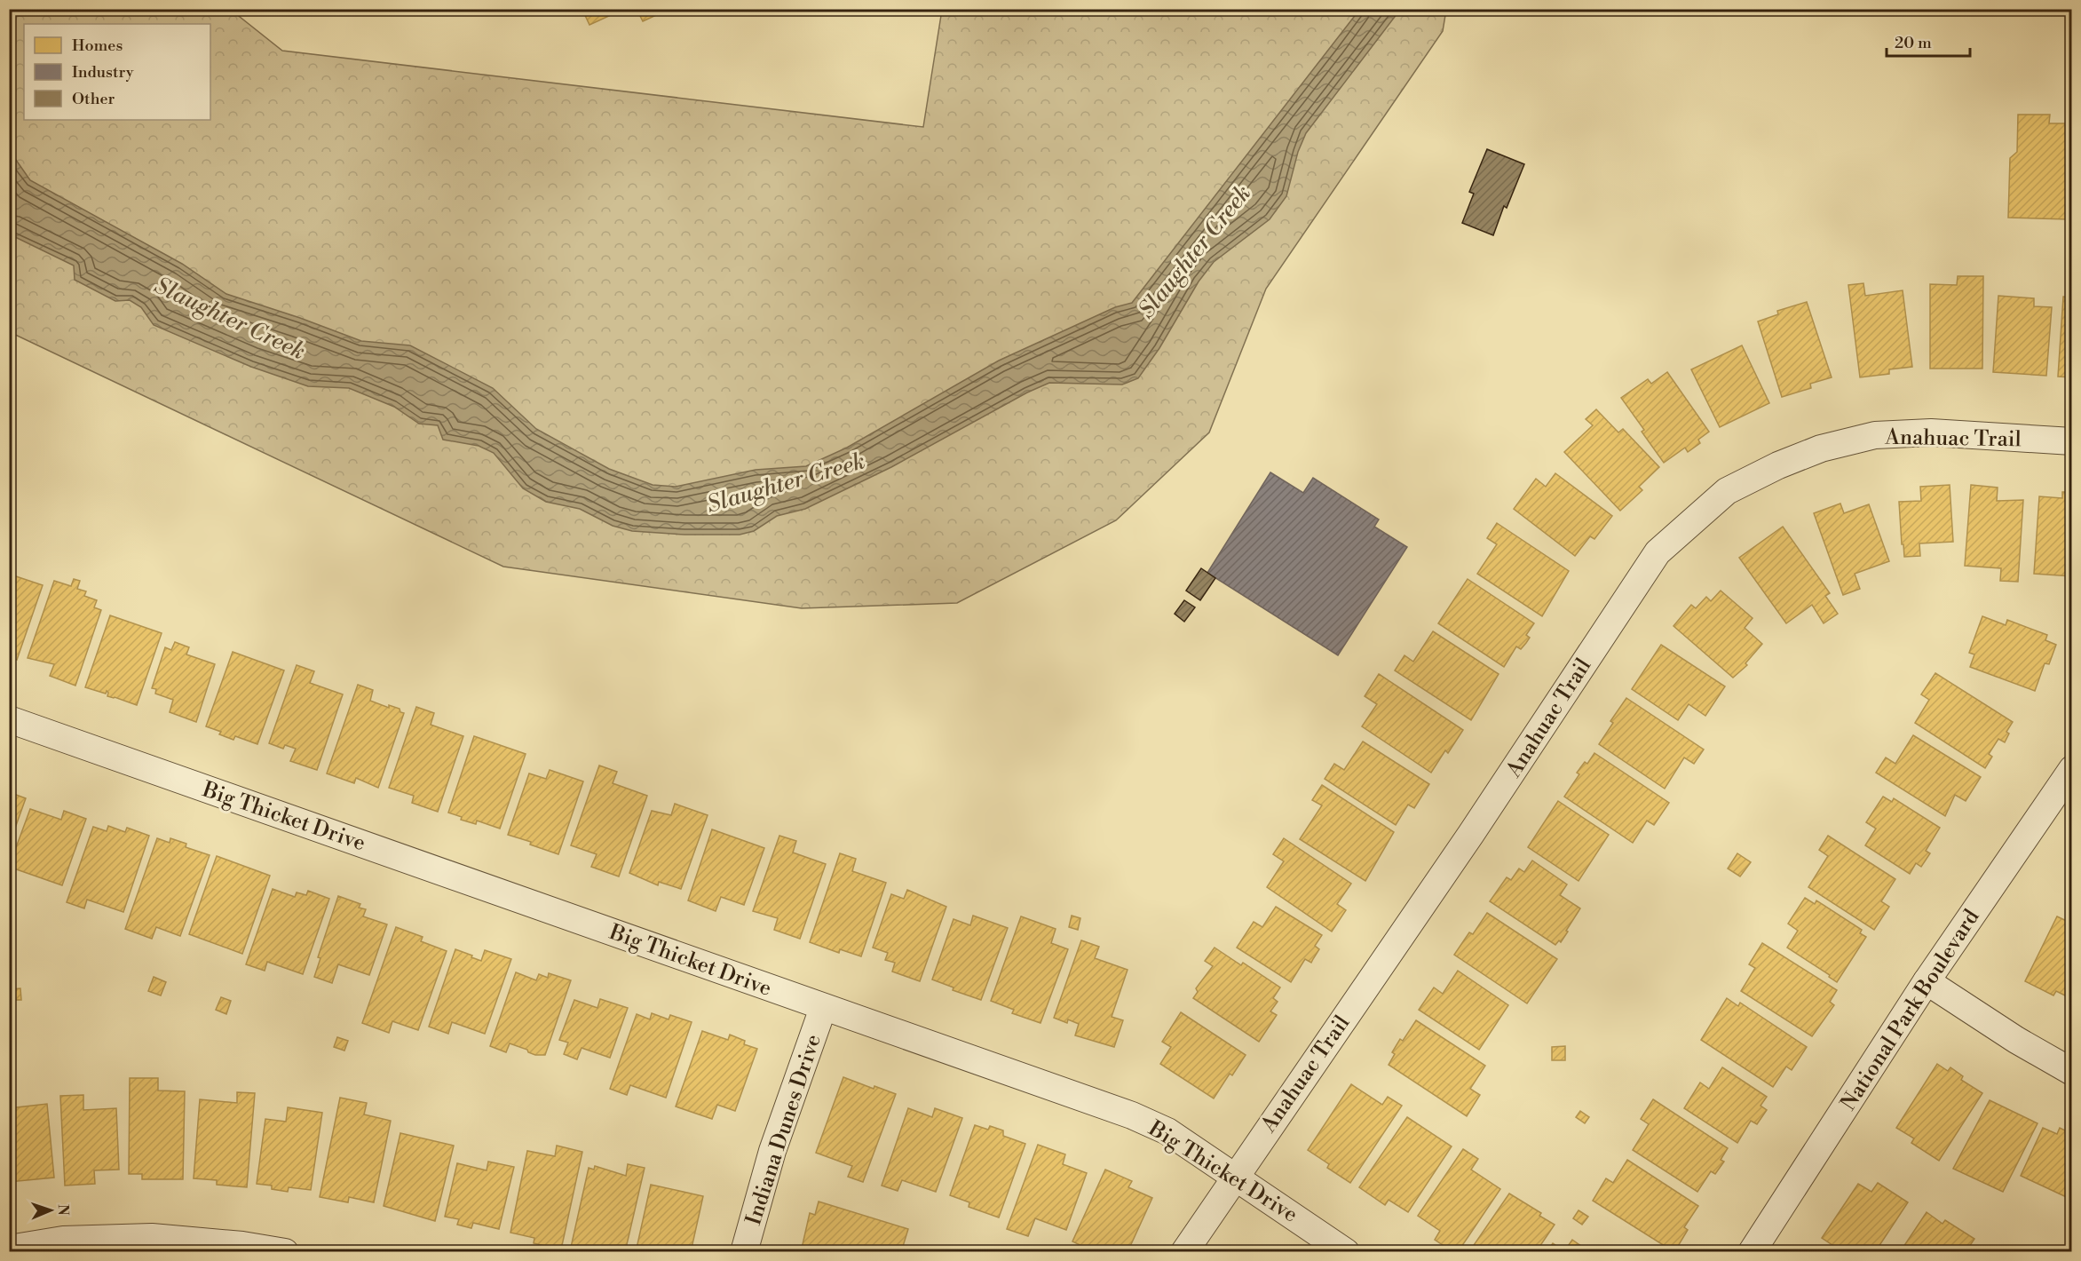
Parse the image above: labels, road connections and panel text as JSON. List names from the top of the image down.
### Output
{
  "streets": {
    "street": [
      "Anahuac Trail",
      "Big Thicket Drive",
      "National Park Boulevard",
      "Indiana Dunes Drive"
    ]
  },
  "crossings": [
    ["Anahuac Trail", "Big Thicket Drive"],
    ["Big Thicket Drive", "Indiana Dunes Drive"]
  ],
  "water": ["Slaughter Creek"],
  "legend": ["Homes", "Industry", "Other"],
  "scale_bar": "20 m",
  "north": "right"
}
